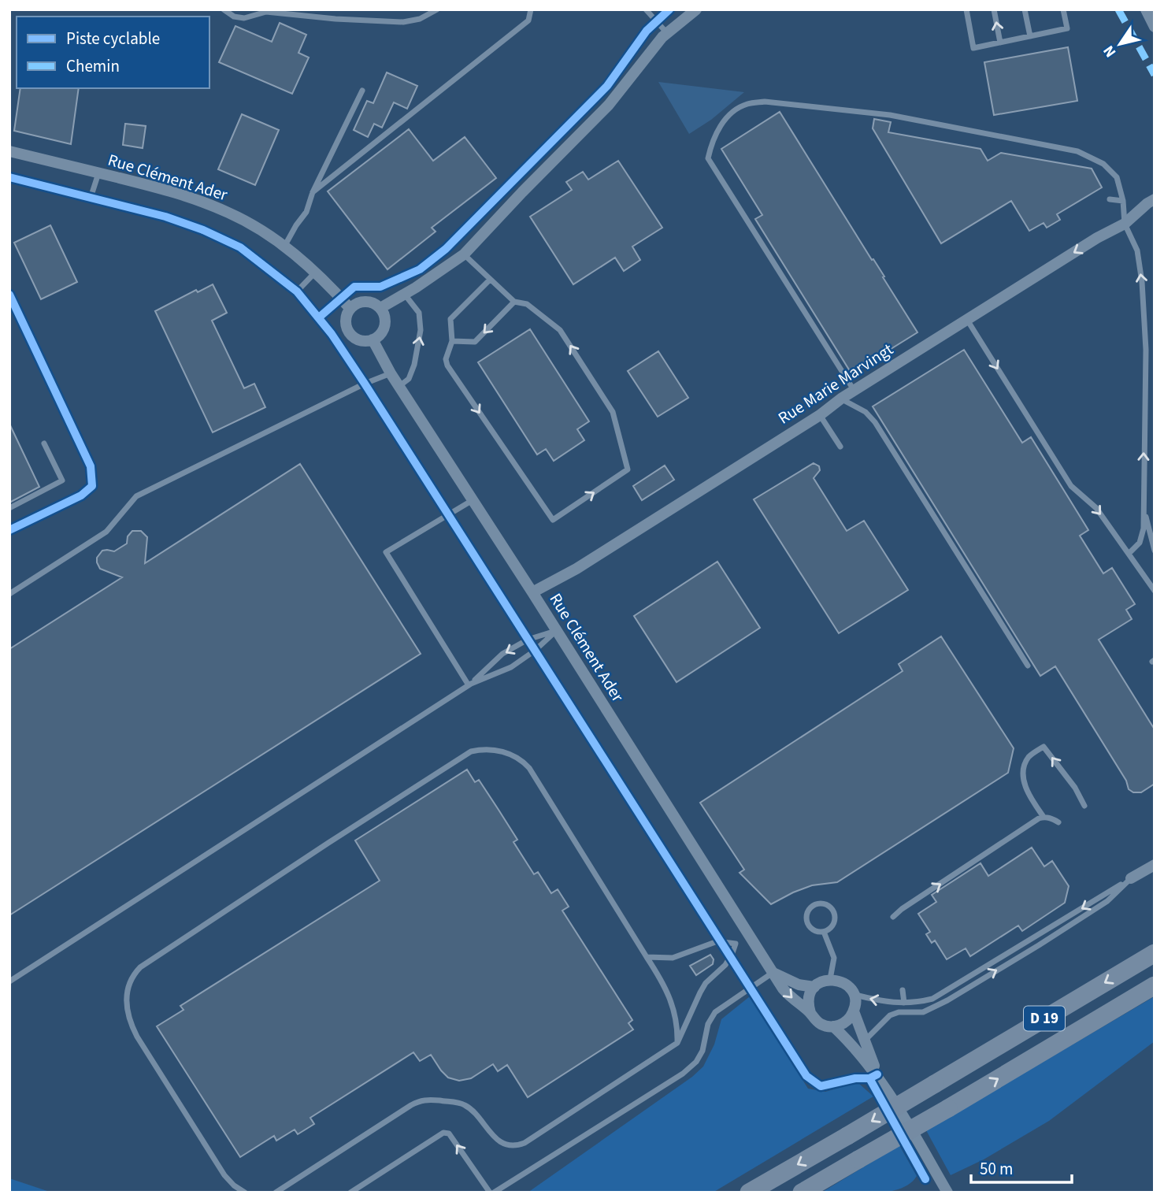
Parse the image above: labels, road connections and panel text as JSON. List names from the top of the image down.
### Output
{
  "streets": {
    "main road": ["D 19"],
    "street": ["Rue Clément Ader", "Rue Marie Marvingt"]
  },
  "crossings": [
    ["Rue Clément Ader", "Rue Marie Marvingt"]
  ],
  "legend": ["Piste cyclable", "Chemin"],
  "scale_bar": "50 m",
  "north": "bottom left"
}
